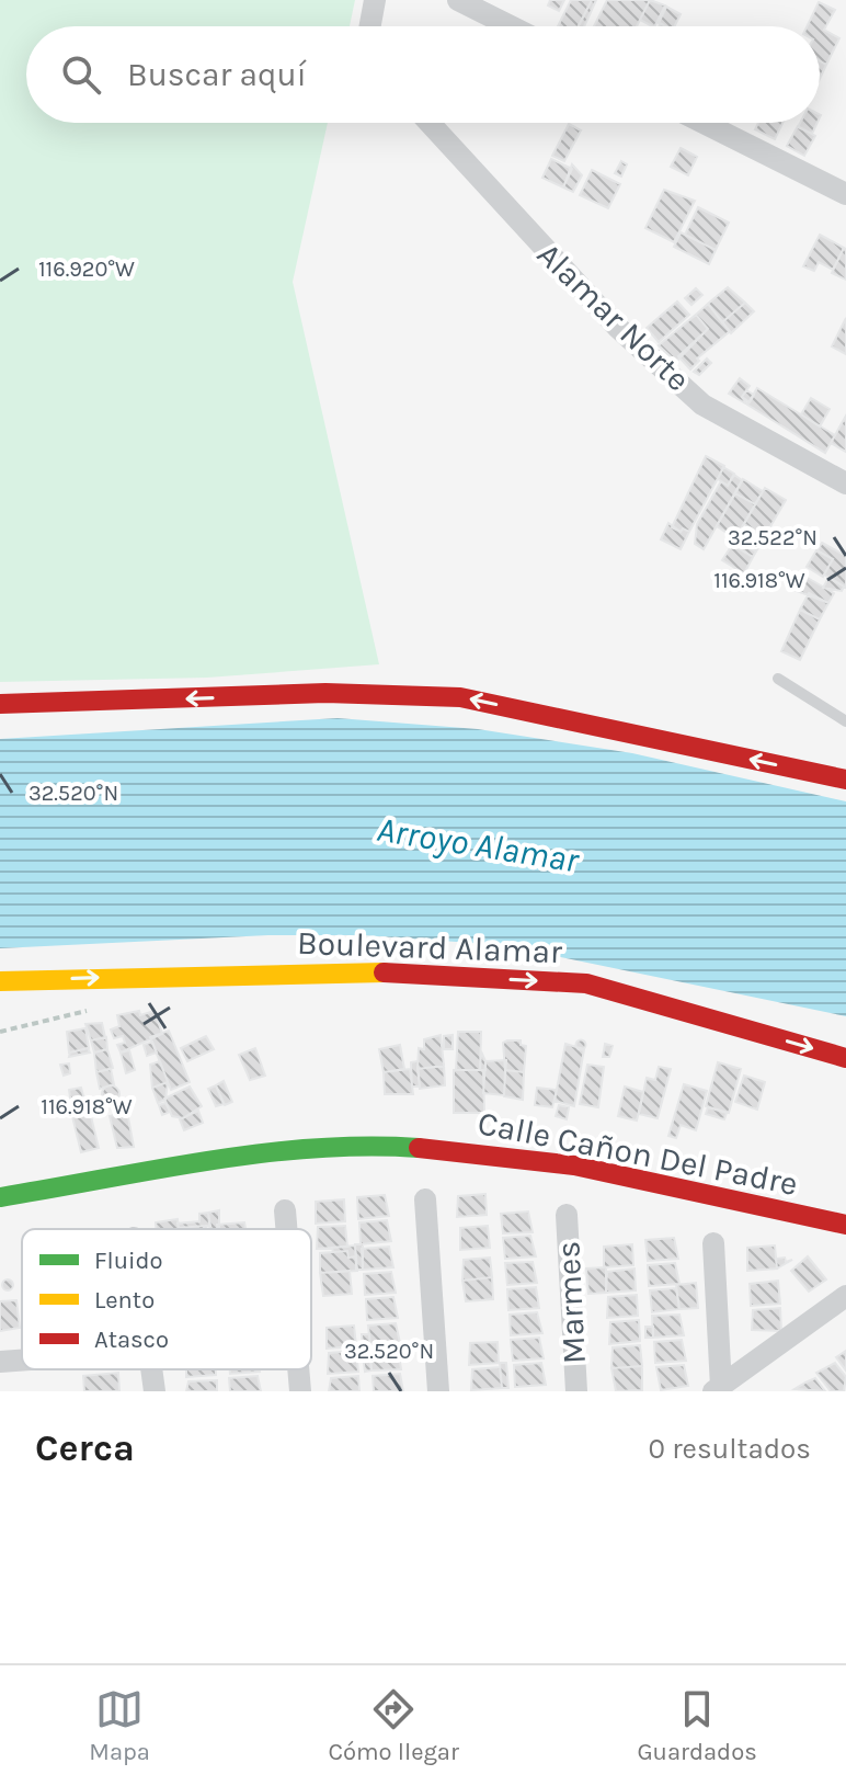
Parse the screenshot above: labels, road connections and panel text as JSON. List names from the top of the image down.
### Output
{
  "streets": {
    "main road": ["Boulevard Alamar", "Calle Cañon Del Padre"],
    "street": ["Alamar Norte", "Marmes"]
  },
  "one_way": ["Boulevard Alamar"],
  "water": ["Arroyo Alamar"],
  "legend": ["Fluido", "Lento", "Atasco"],
  "page": {
    "search": "Buscar aquí",
    "heading": ["Cerca", "0 resultados"],
    "nav": ["Mapa", "Cómo llegar", "Guardados"]
  },
  "coordinates": [
    "116.920°W",
    "32.522°N",
    "116.918°W",
    "32.520°N"
  ]
}
